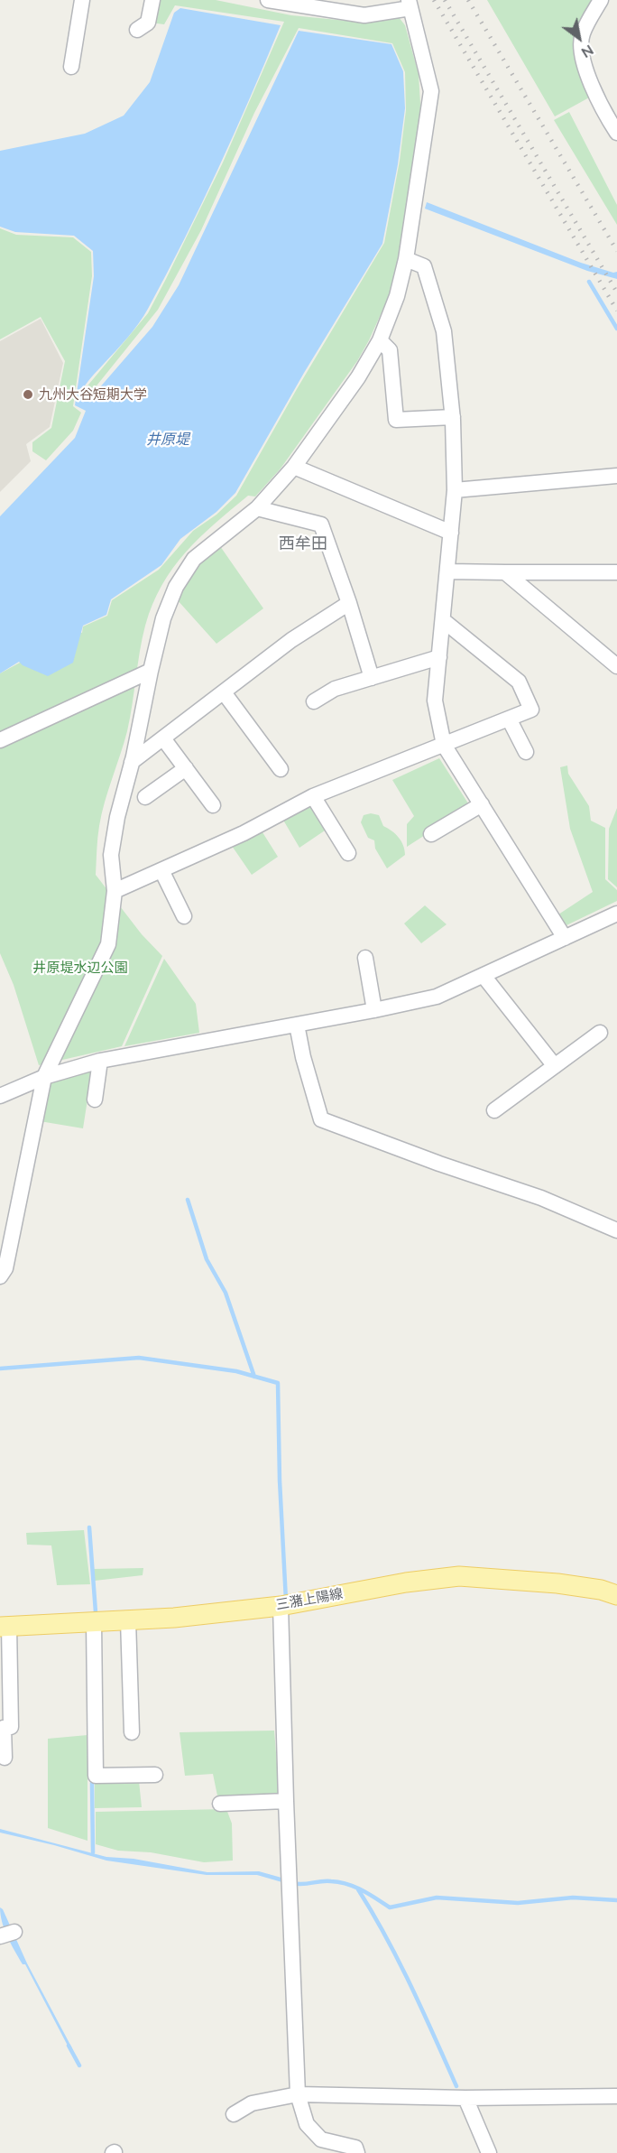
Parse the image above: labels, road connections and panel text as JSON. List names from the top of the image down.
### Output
{
  "streets": {
    "main road": ["三潴上陽線"]
  },
  "districts": ["西牟田"],
  "water": ["井原堤"],
  "parks": ["井原堤水辺公園"],
  "places": ["九州大谷短期大学"],
  "north": "bottom right"
}
